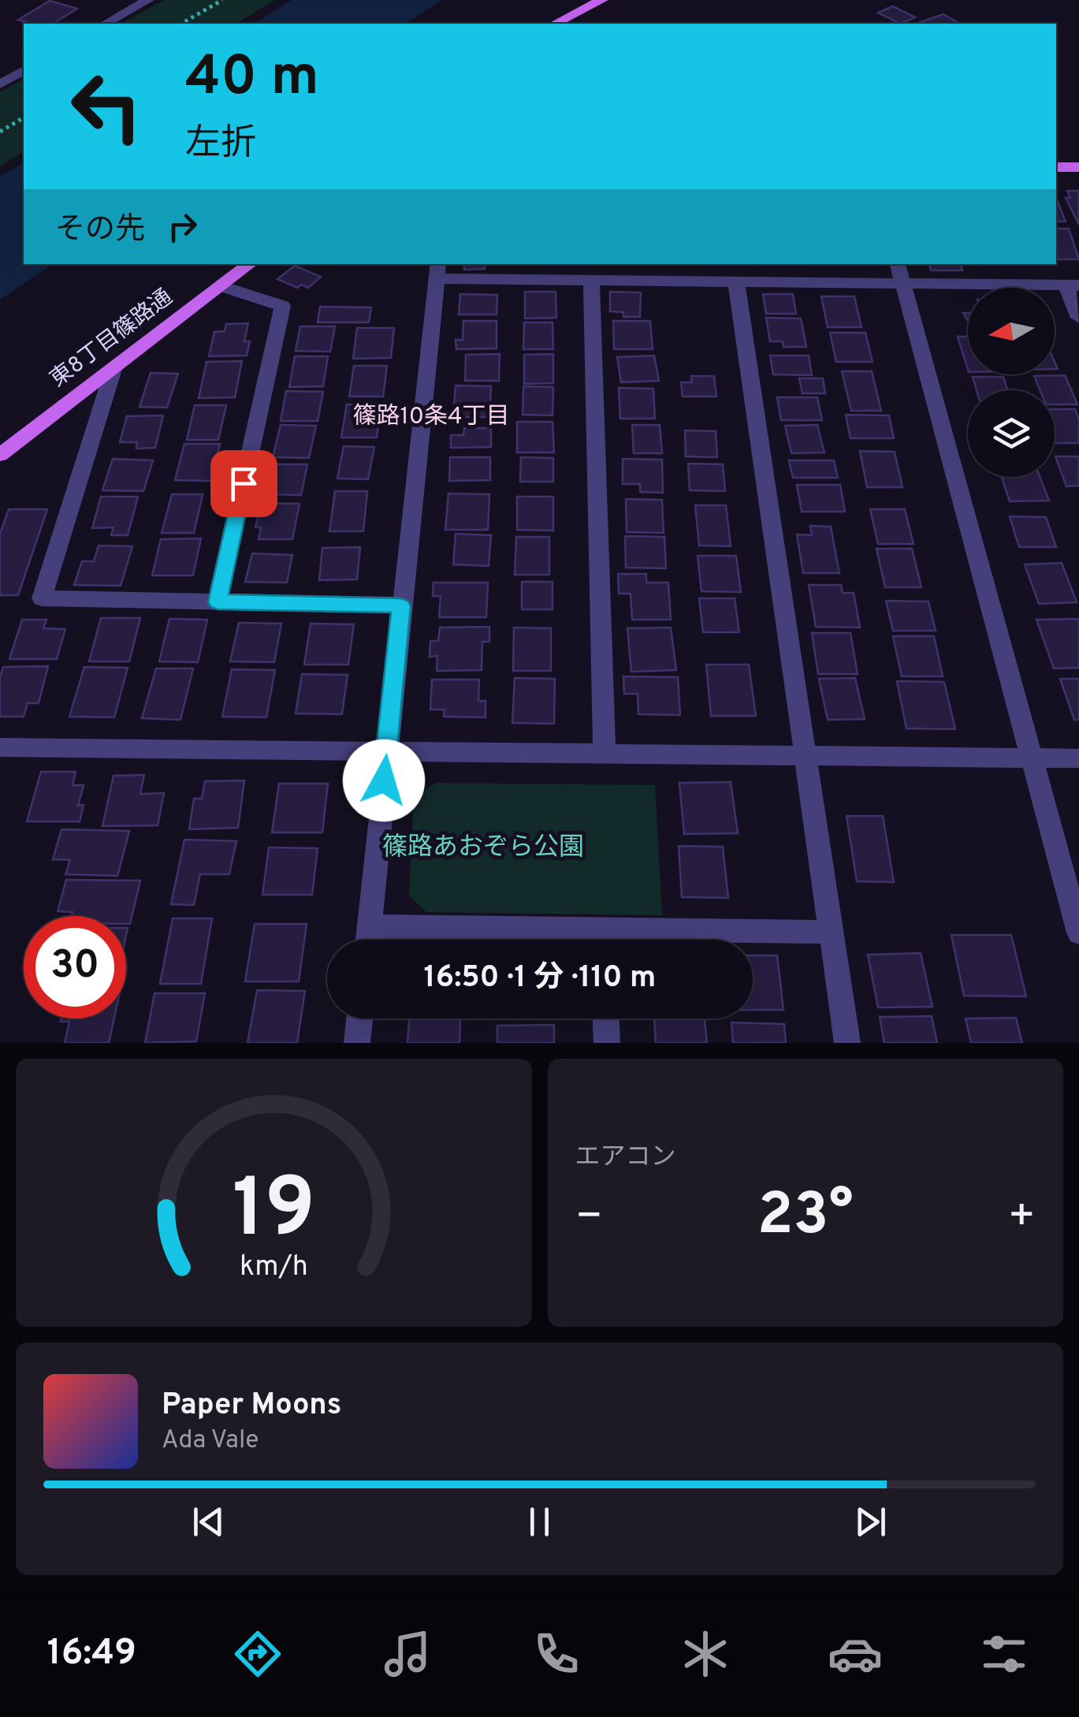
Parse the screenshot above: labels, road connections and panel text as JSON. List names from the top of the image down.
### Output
{
  "streets": {
    "main road": ["東8丁目篠路通"]
  },
  "districts": ["篠路10条4丁目"],
  "parks": ["篠路あおぞら公園"],
  "north": "left",
  "page": {
    "turn": ["40 m", "左折"],
    "then": "その先",
    "limit": "30",
    "trip": "16:50 · 1 分 · 110 m",
    "tile": "エアコン",
    "heat": ["−", "23°", "+"],
    "song": ["Paper Moons", "Ada Vale"],
    "tabs": "16:49",
    "gauge": ["19", "km/h"]
  }
}
